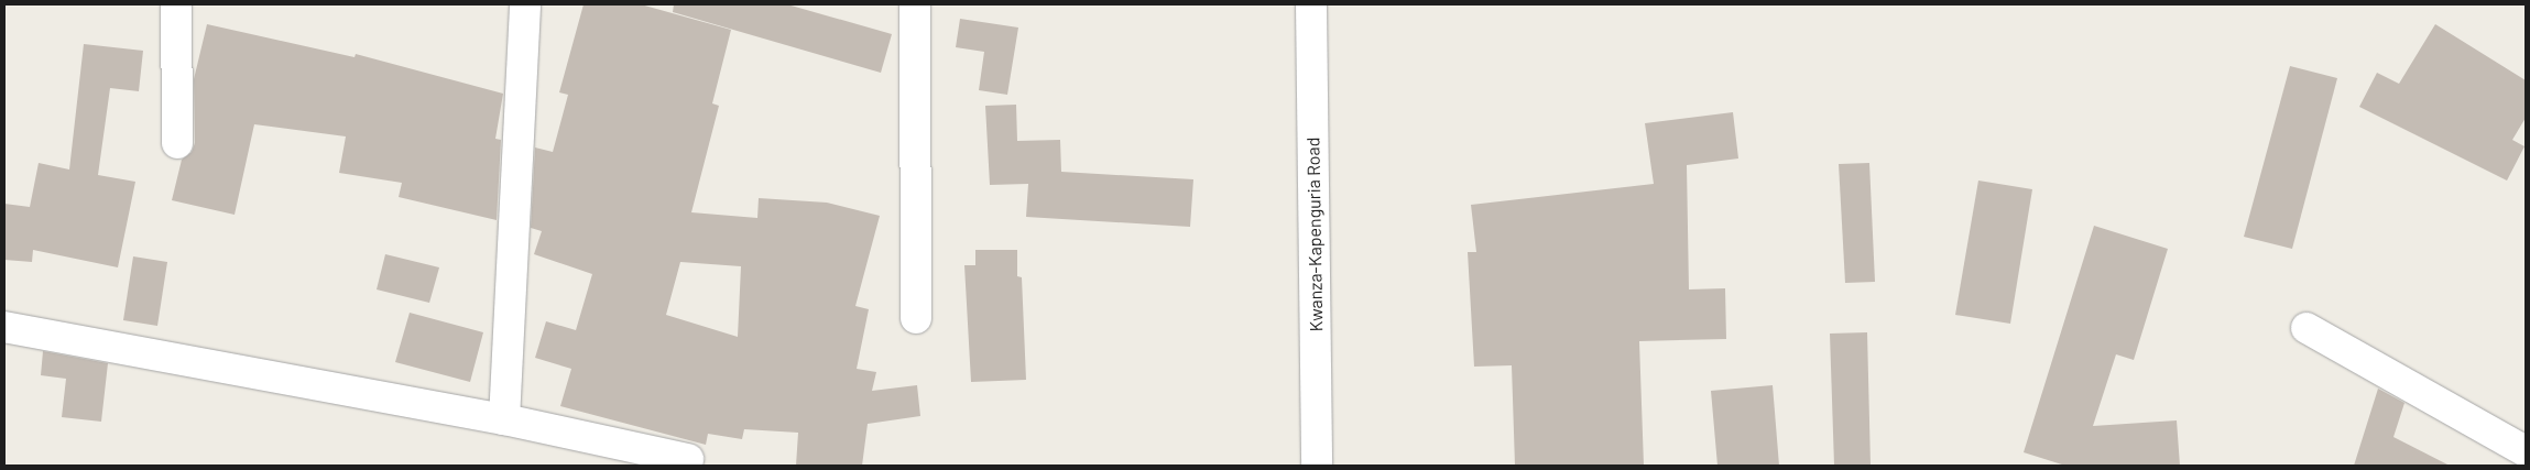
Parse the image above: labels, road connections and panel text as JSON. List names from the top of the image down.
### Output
{
  "streets": {
    "street": ["Kwanza-Kapenguria Road"]
  }
}
